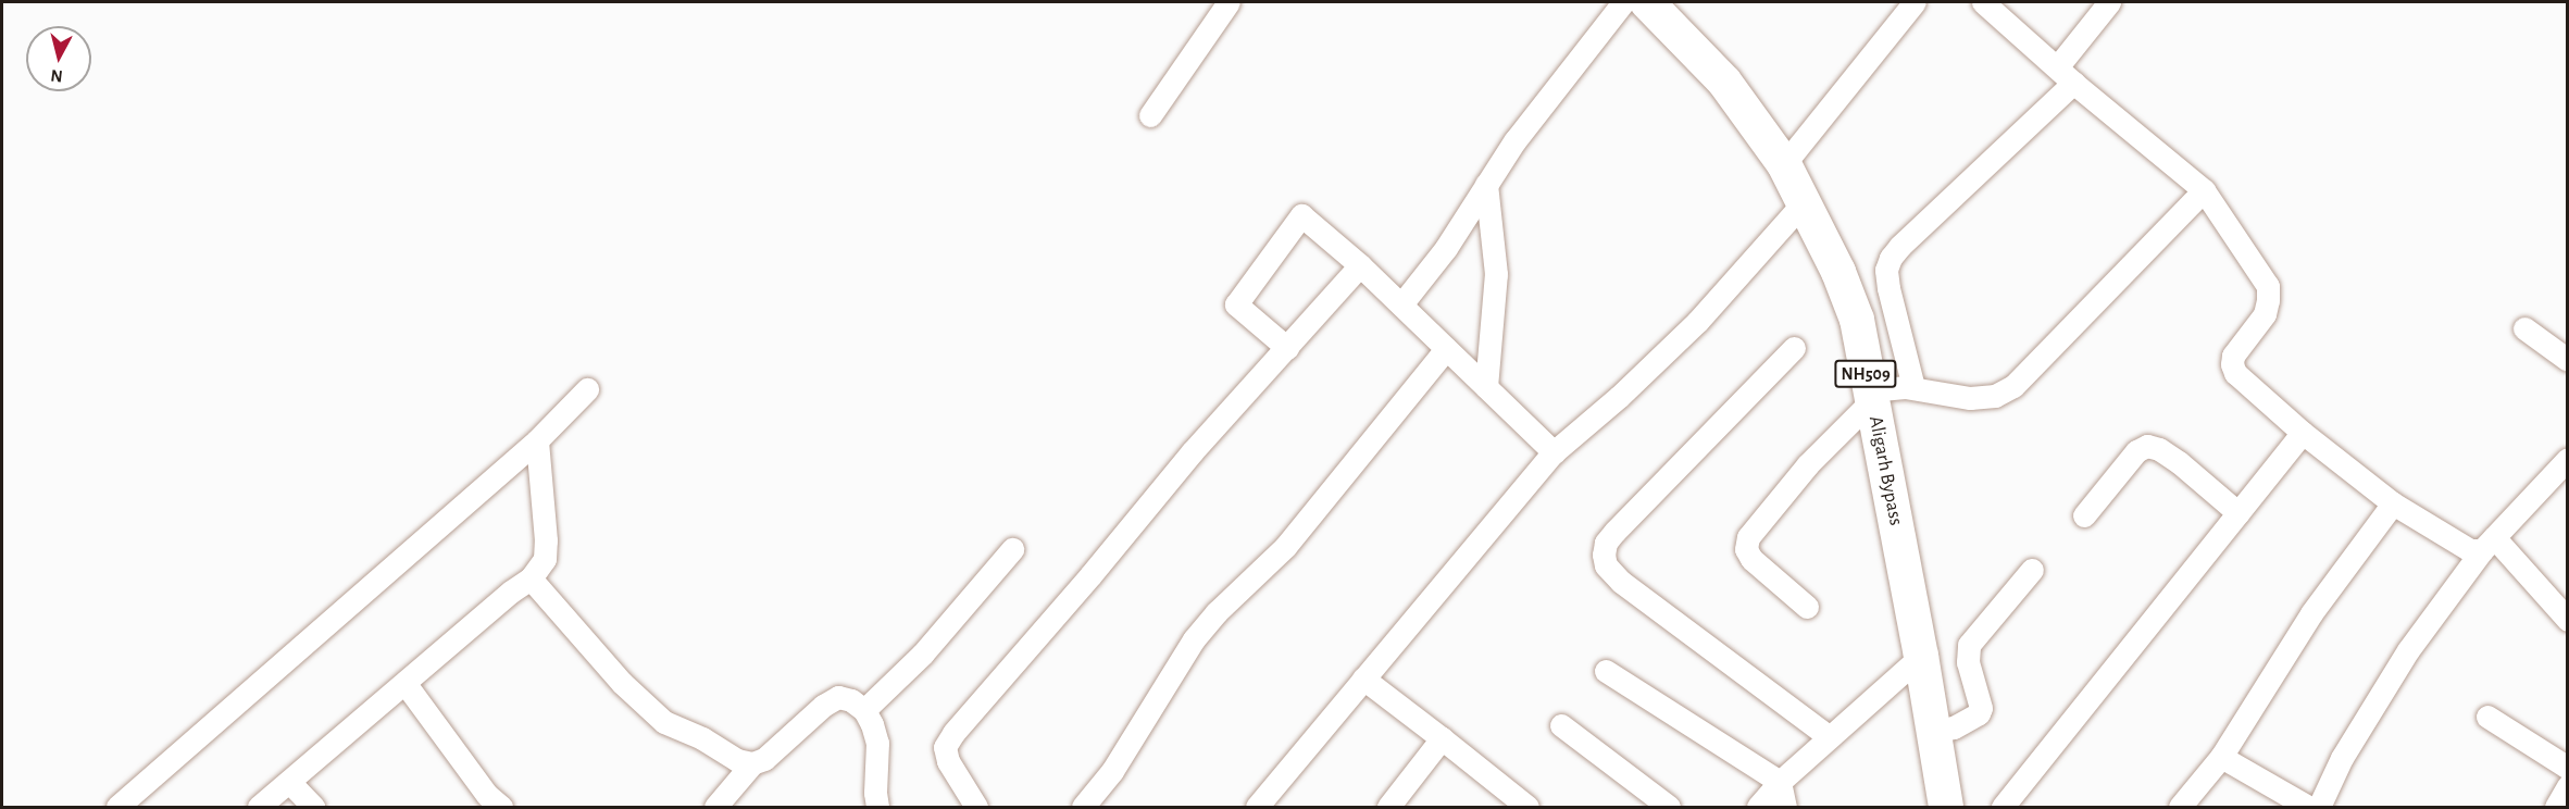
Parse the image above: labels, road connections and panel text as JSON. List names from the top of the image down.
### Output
{
  "streets": {
    "highway": ["NH509", "Aligarh Bypass"]
  },
  "north": "bottom"
}
